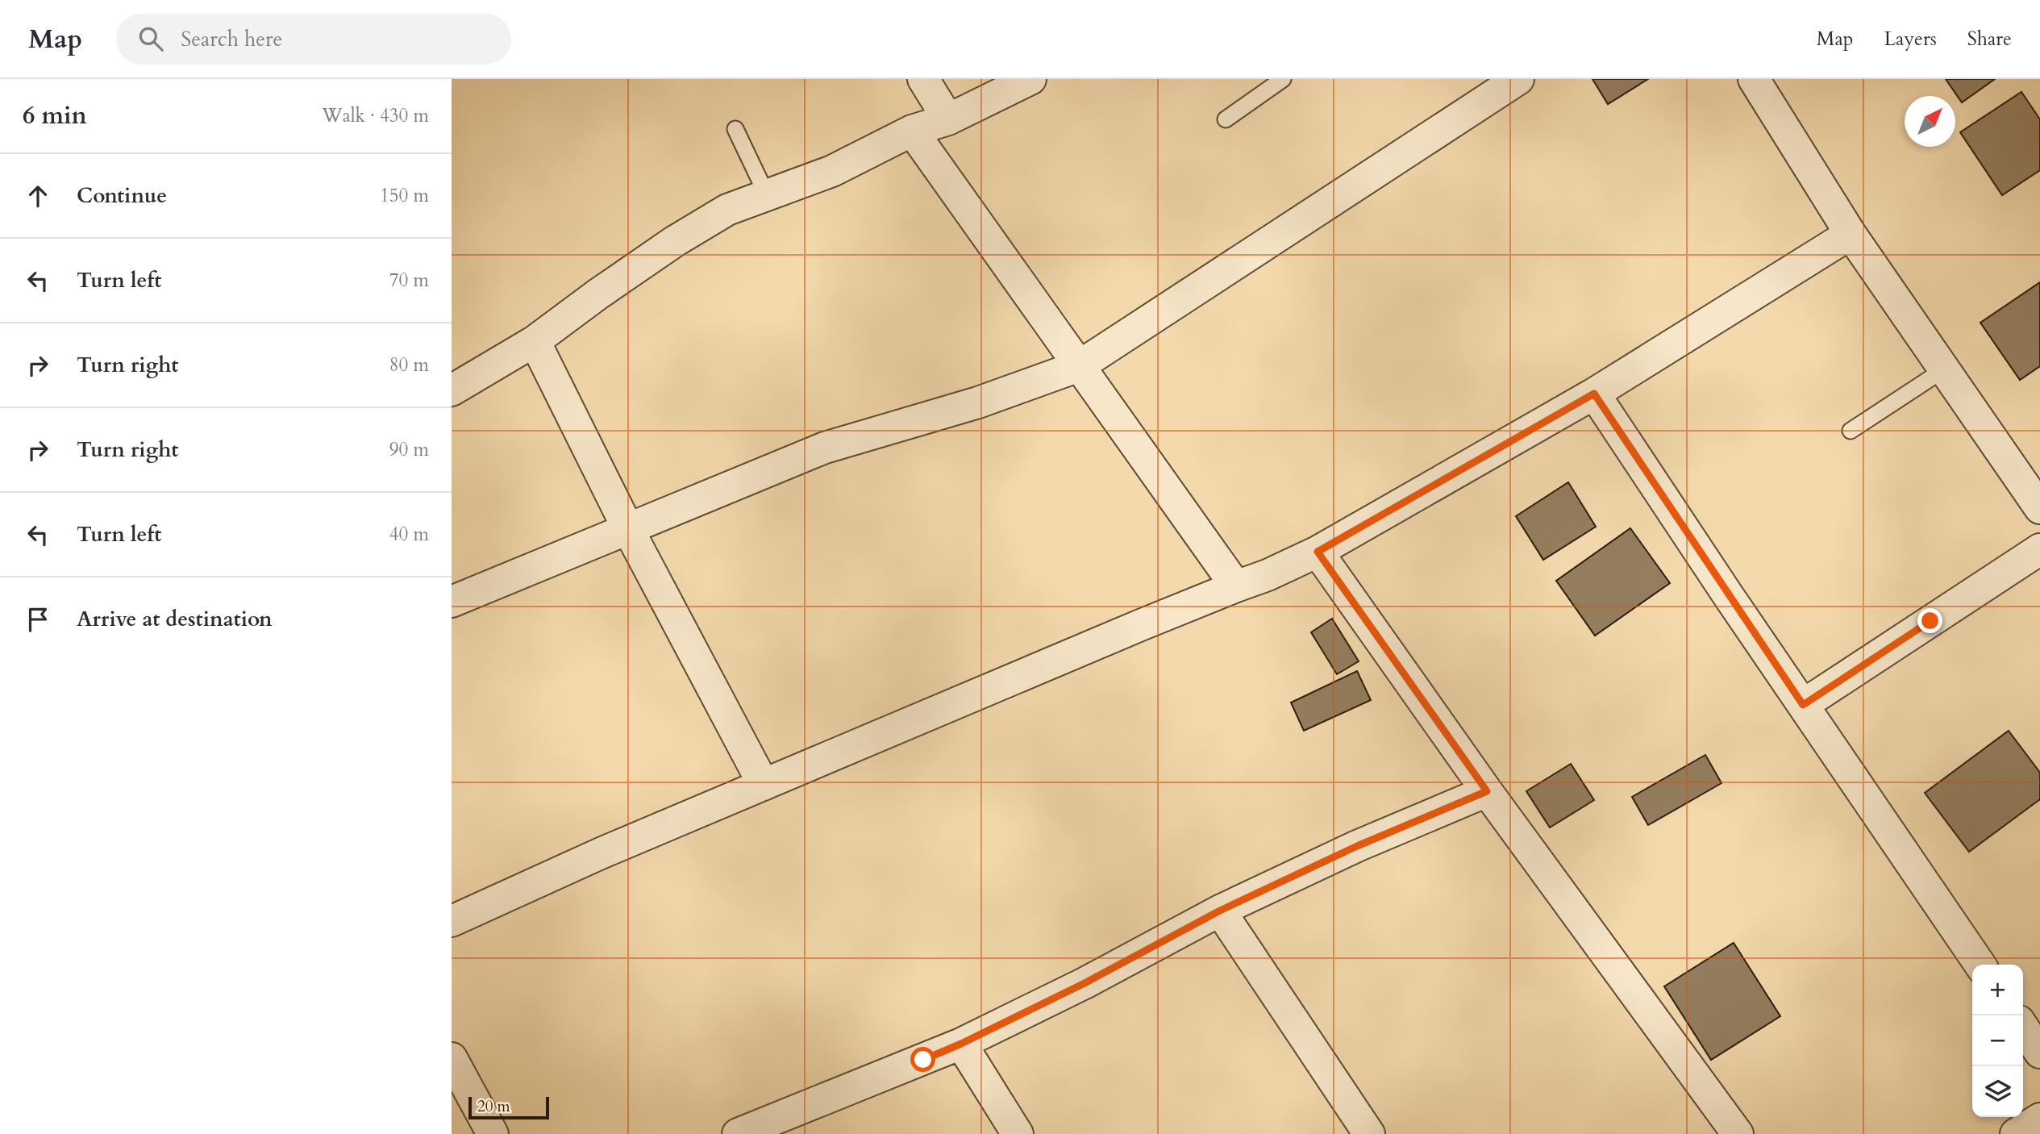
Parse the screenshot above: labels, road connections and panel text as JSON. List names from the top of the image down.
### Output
{
  "scale_bar": "20 m",
  "north": "top right",
  "page": {
    "header": "Map",
    "search": "Search here",
    "nav": ["Map", "Layers", "Share"],
    "heading": ["6 min", "Walk · 430 m"],
    "list": [
      ["Continue", "150 m"],
      ["Turn left", "70 m"],
      ["Turn right", "80 m"],
      ["Turn right", "90 m"],
      ["Turn left", "40 m"],
      "Arrive at destination"
    ],
    "map_buttons": ["+", "−"],
    "scale": "20 m"
  }
}
